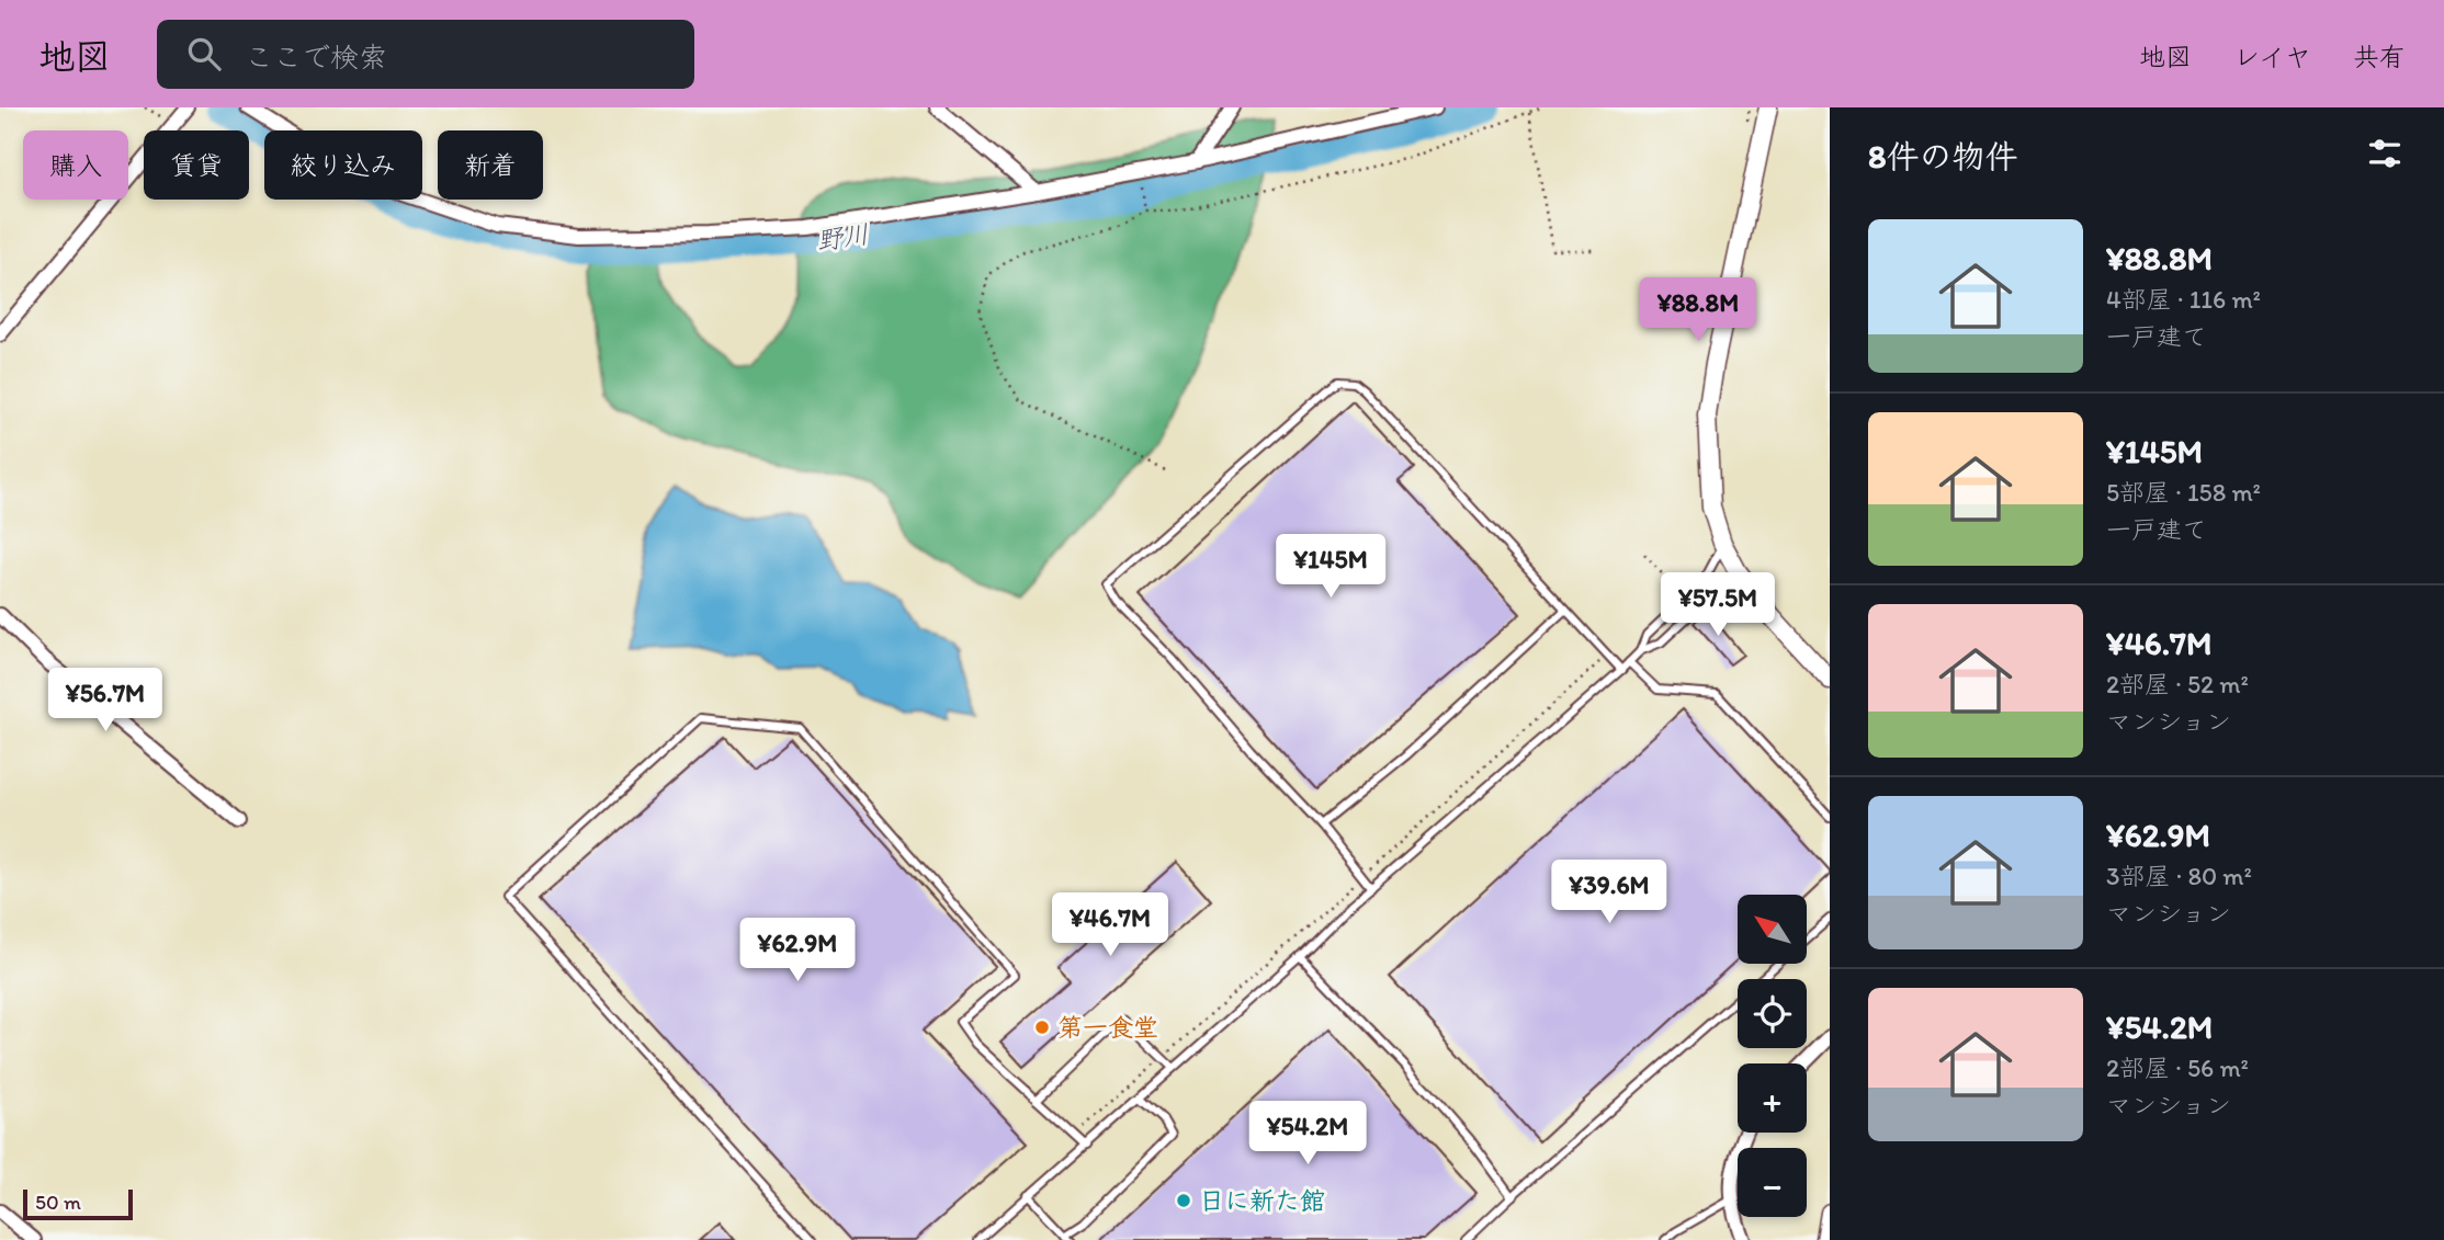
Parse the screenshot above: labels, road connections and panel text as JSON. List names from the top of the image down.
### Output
{
  "water": ["野川"],
  "places": ["第一食堂", "日に新た館"],
  "scale_bar": "50 m",
  "north": "top left",
  "page": {
    "header": "地図",
    "search": "ここで検索",
    "nav": ["地図", "レイヤ", "共有"],
    "heading": "8件の物件",
    "chip": [
      "購入",
      "賃貸",
      "絞り込み",
      "新着"
    ],
    "list": [
      {
        "name": "¥88.8M",
        "note": "4部屋 · 116 m² · 一戸建て"
      },
      {
        "name": "¥145M",
        "note": "5部屋 · 158 m² · 一戸建て"
      },
      {
        "name": "¥46.7M",
        "note": "2部屋 · 52 m² · マンション"
      },
      {
        "name": "¥62.9M",
        "note": "3部屋 · 80 m² · マンション"
      },
      {
        "name": "¥54.2M",
        "note": "2部屋 · 56 m² · マンション"
      }
    ],
    "price": [
      "¥88.8M",
      "¥145M",
      "¥57.5M",
      "¥56.7M",
      "¥39.6M",
      "¥46.7M",
      "¥62.9M",
      "¥54.2M"
    ],
    "map_buttons": ["+", "−"],
    "scale": "50 m"
  }
}
